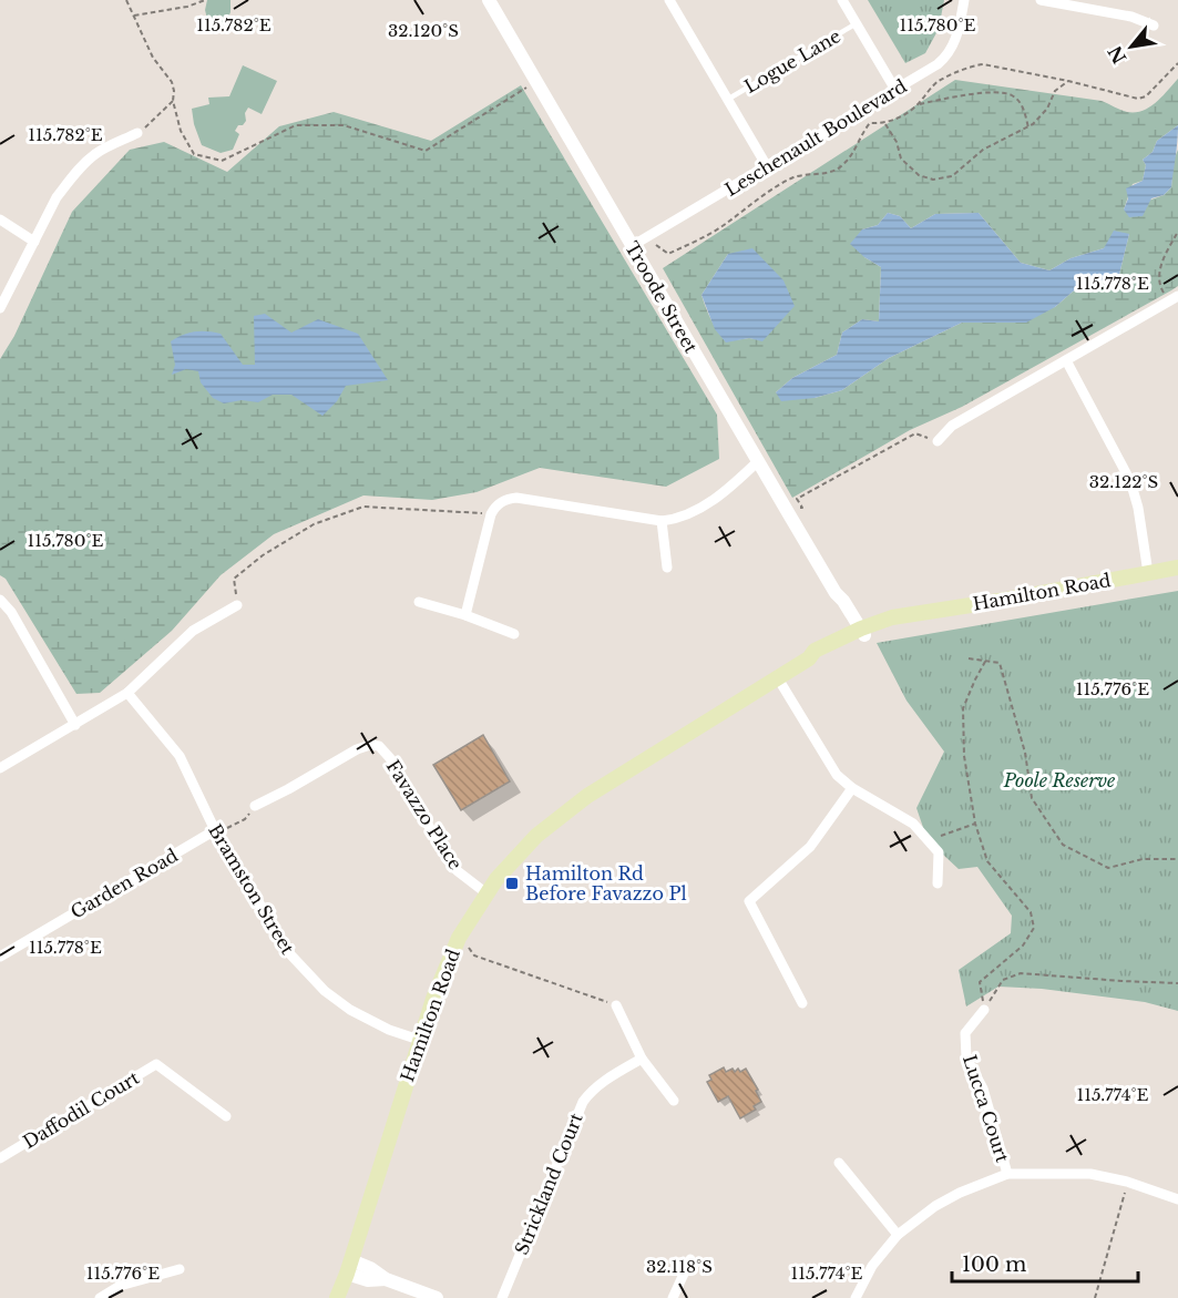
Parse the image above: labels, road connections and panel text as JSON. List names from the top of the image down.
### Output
{
  "streets": {
    "main road": ["Hamilton Road"],
    "street": [
      "Leschenault Boulevard",
      "Troode Street",
      "Favazzo Place",
      "Garden Road",
      "Bramston Street",
      "Lucca Court",
      "Daffodil Court",
      "Strickland Court"
    ],
    "lane": ["Logue Lane"]
  },
  "crossings": [
    ["Leschenault Boulevard", "Troode Street"],
    ["Troode Street", "Hamilton Road"],
    ["Hamilton Road", "Favazzo Place"],
    ["Hamilton Road", "Bramston Street"],
    ["Garden Road", "Bramston Street"]
  ],
  "parks": ["Poole Reserve"],
  "places": {
    "transit": ["Hamilton Rd Before Favazzo Pl"]
  },
  "scale_bar": "100 m",
  "north": "bottom left",
  "coordinates": [
    "115.782°E",
    "115.780°E",
    "32.120°S",
    "115.778°E",
    "32.122°S",
    "115.776°E",
    "115.774°E",
    "32.118°S"
  ]
}
